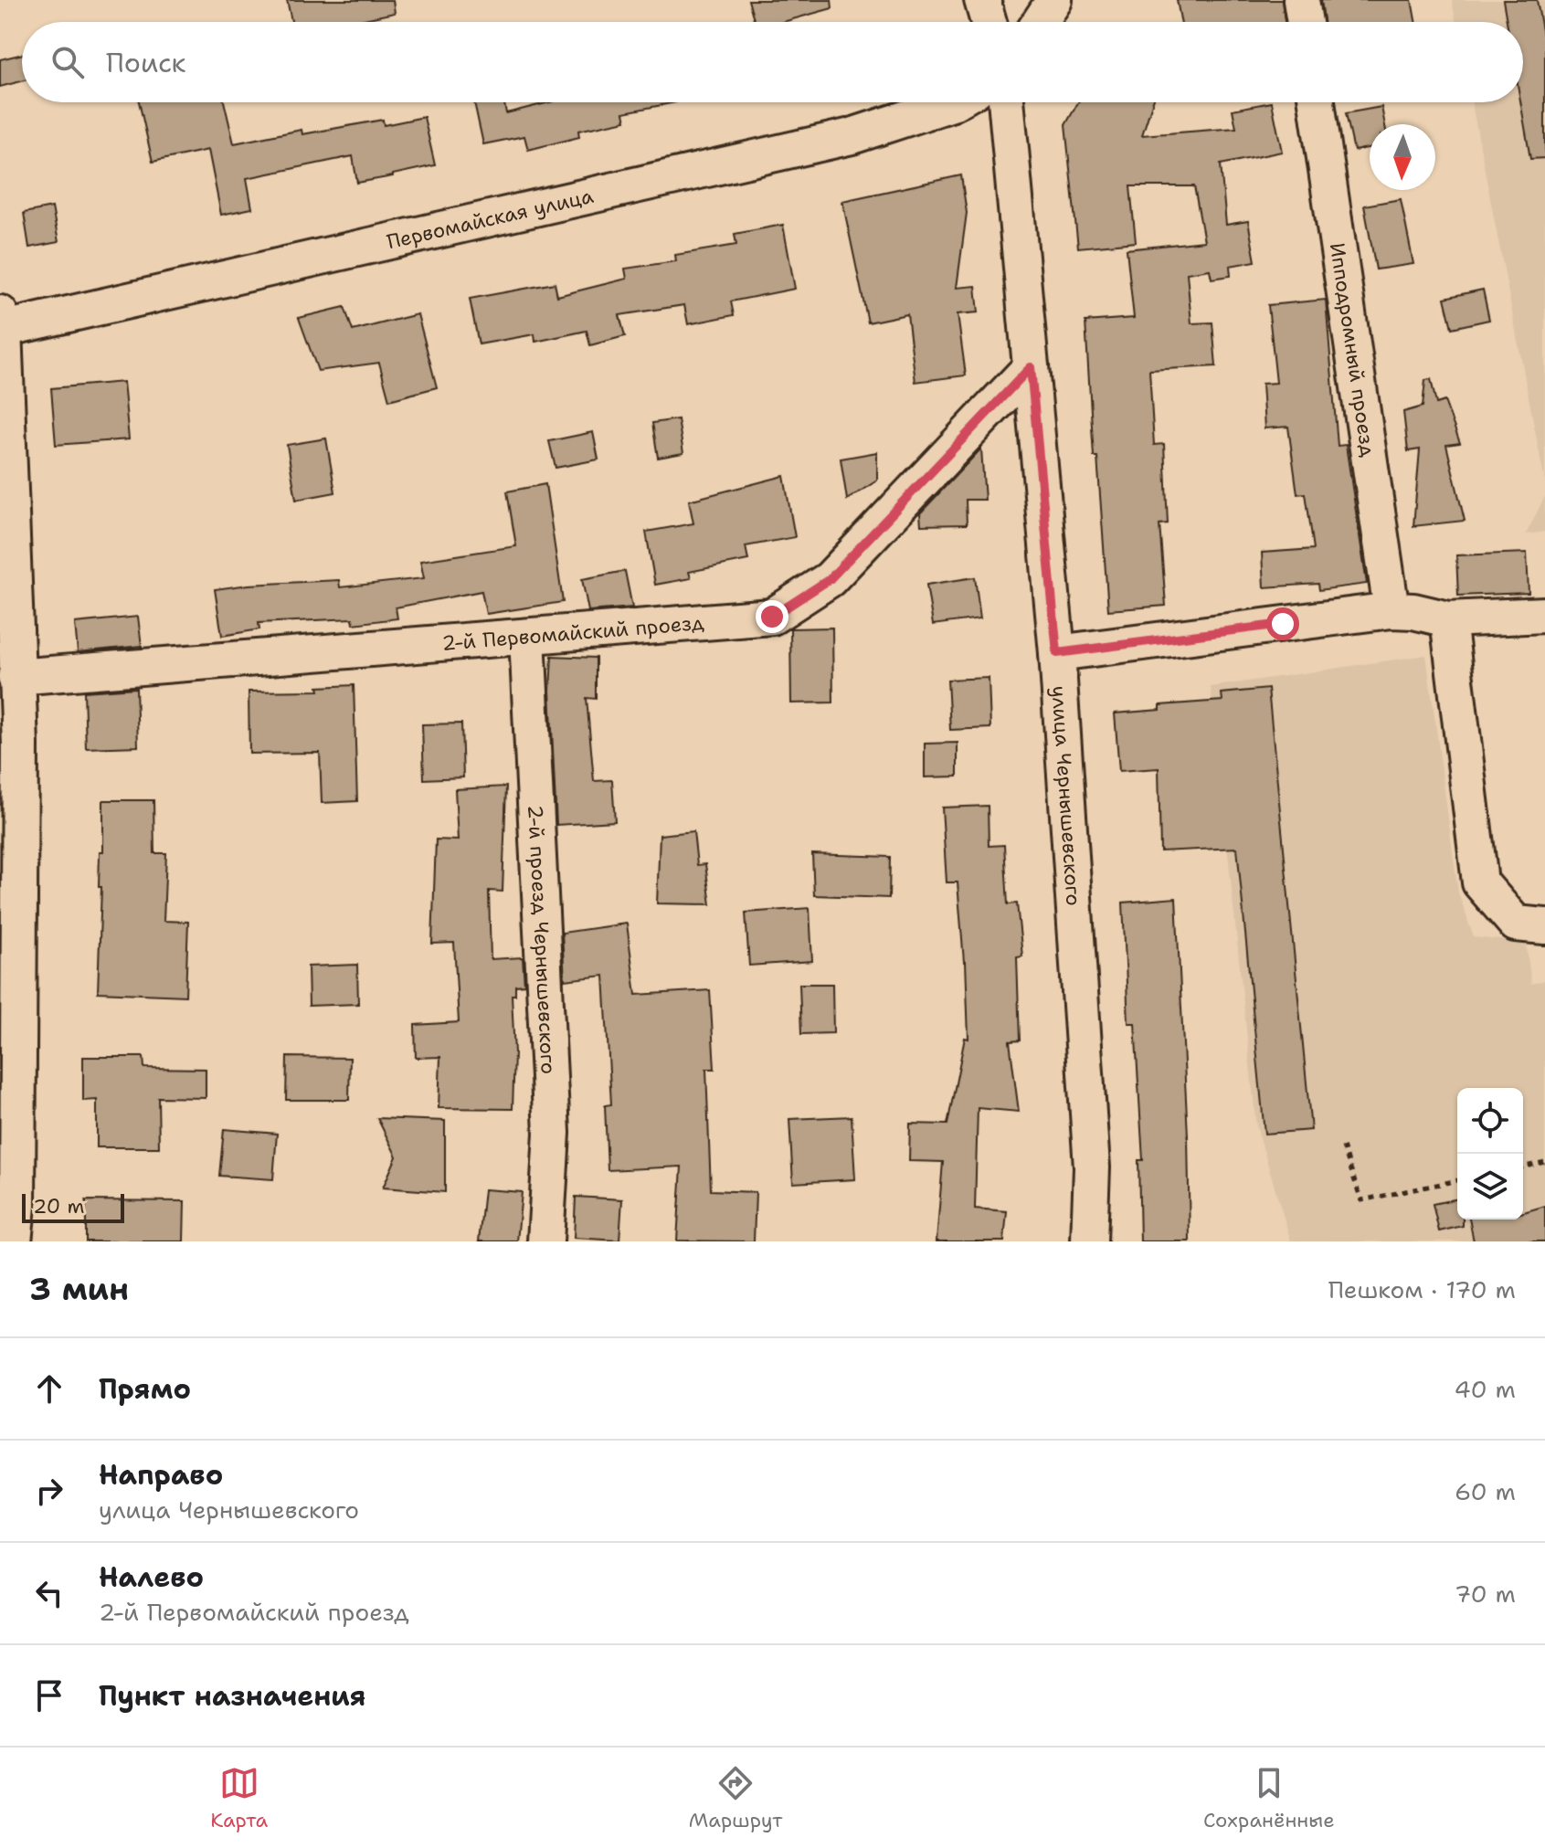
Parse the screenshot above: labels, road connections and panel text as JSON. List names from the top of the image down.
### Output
{
  "streets": {
    "street": [
      "Первомайская улица",
      "Ипподромный проезд",
      "2-й Первомайский проезд",
      "улица Чернышевского",
      "2-й проезд Чернышевского"
    ]
  },
  "crossings": [
    ["2-й Первомайский проезд", "улица Чернышевского"],
    ["2-й Первомайский проезд", "2-й проезд Чернышевского"]
  ],
  "scale_bar": "20 m",
  "north": "bottom",
  "page": {
    "search": "Поиск",
    "scale": "20 m",
    "heading": ["3 мин", "Пешком · 170 m"],
    "list": [
      ["Прямо", "40 m"],
      ["Направо", "улица Чернышевского", "60 m"],
      ["Налево", "2-й Первомайский проезд", "70 m"],
      "Пункт назначения"
    ],
    "nav": ["Карта", "Маршрут", "Сохранённые"]
  }
}
